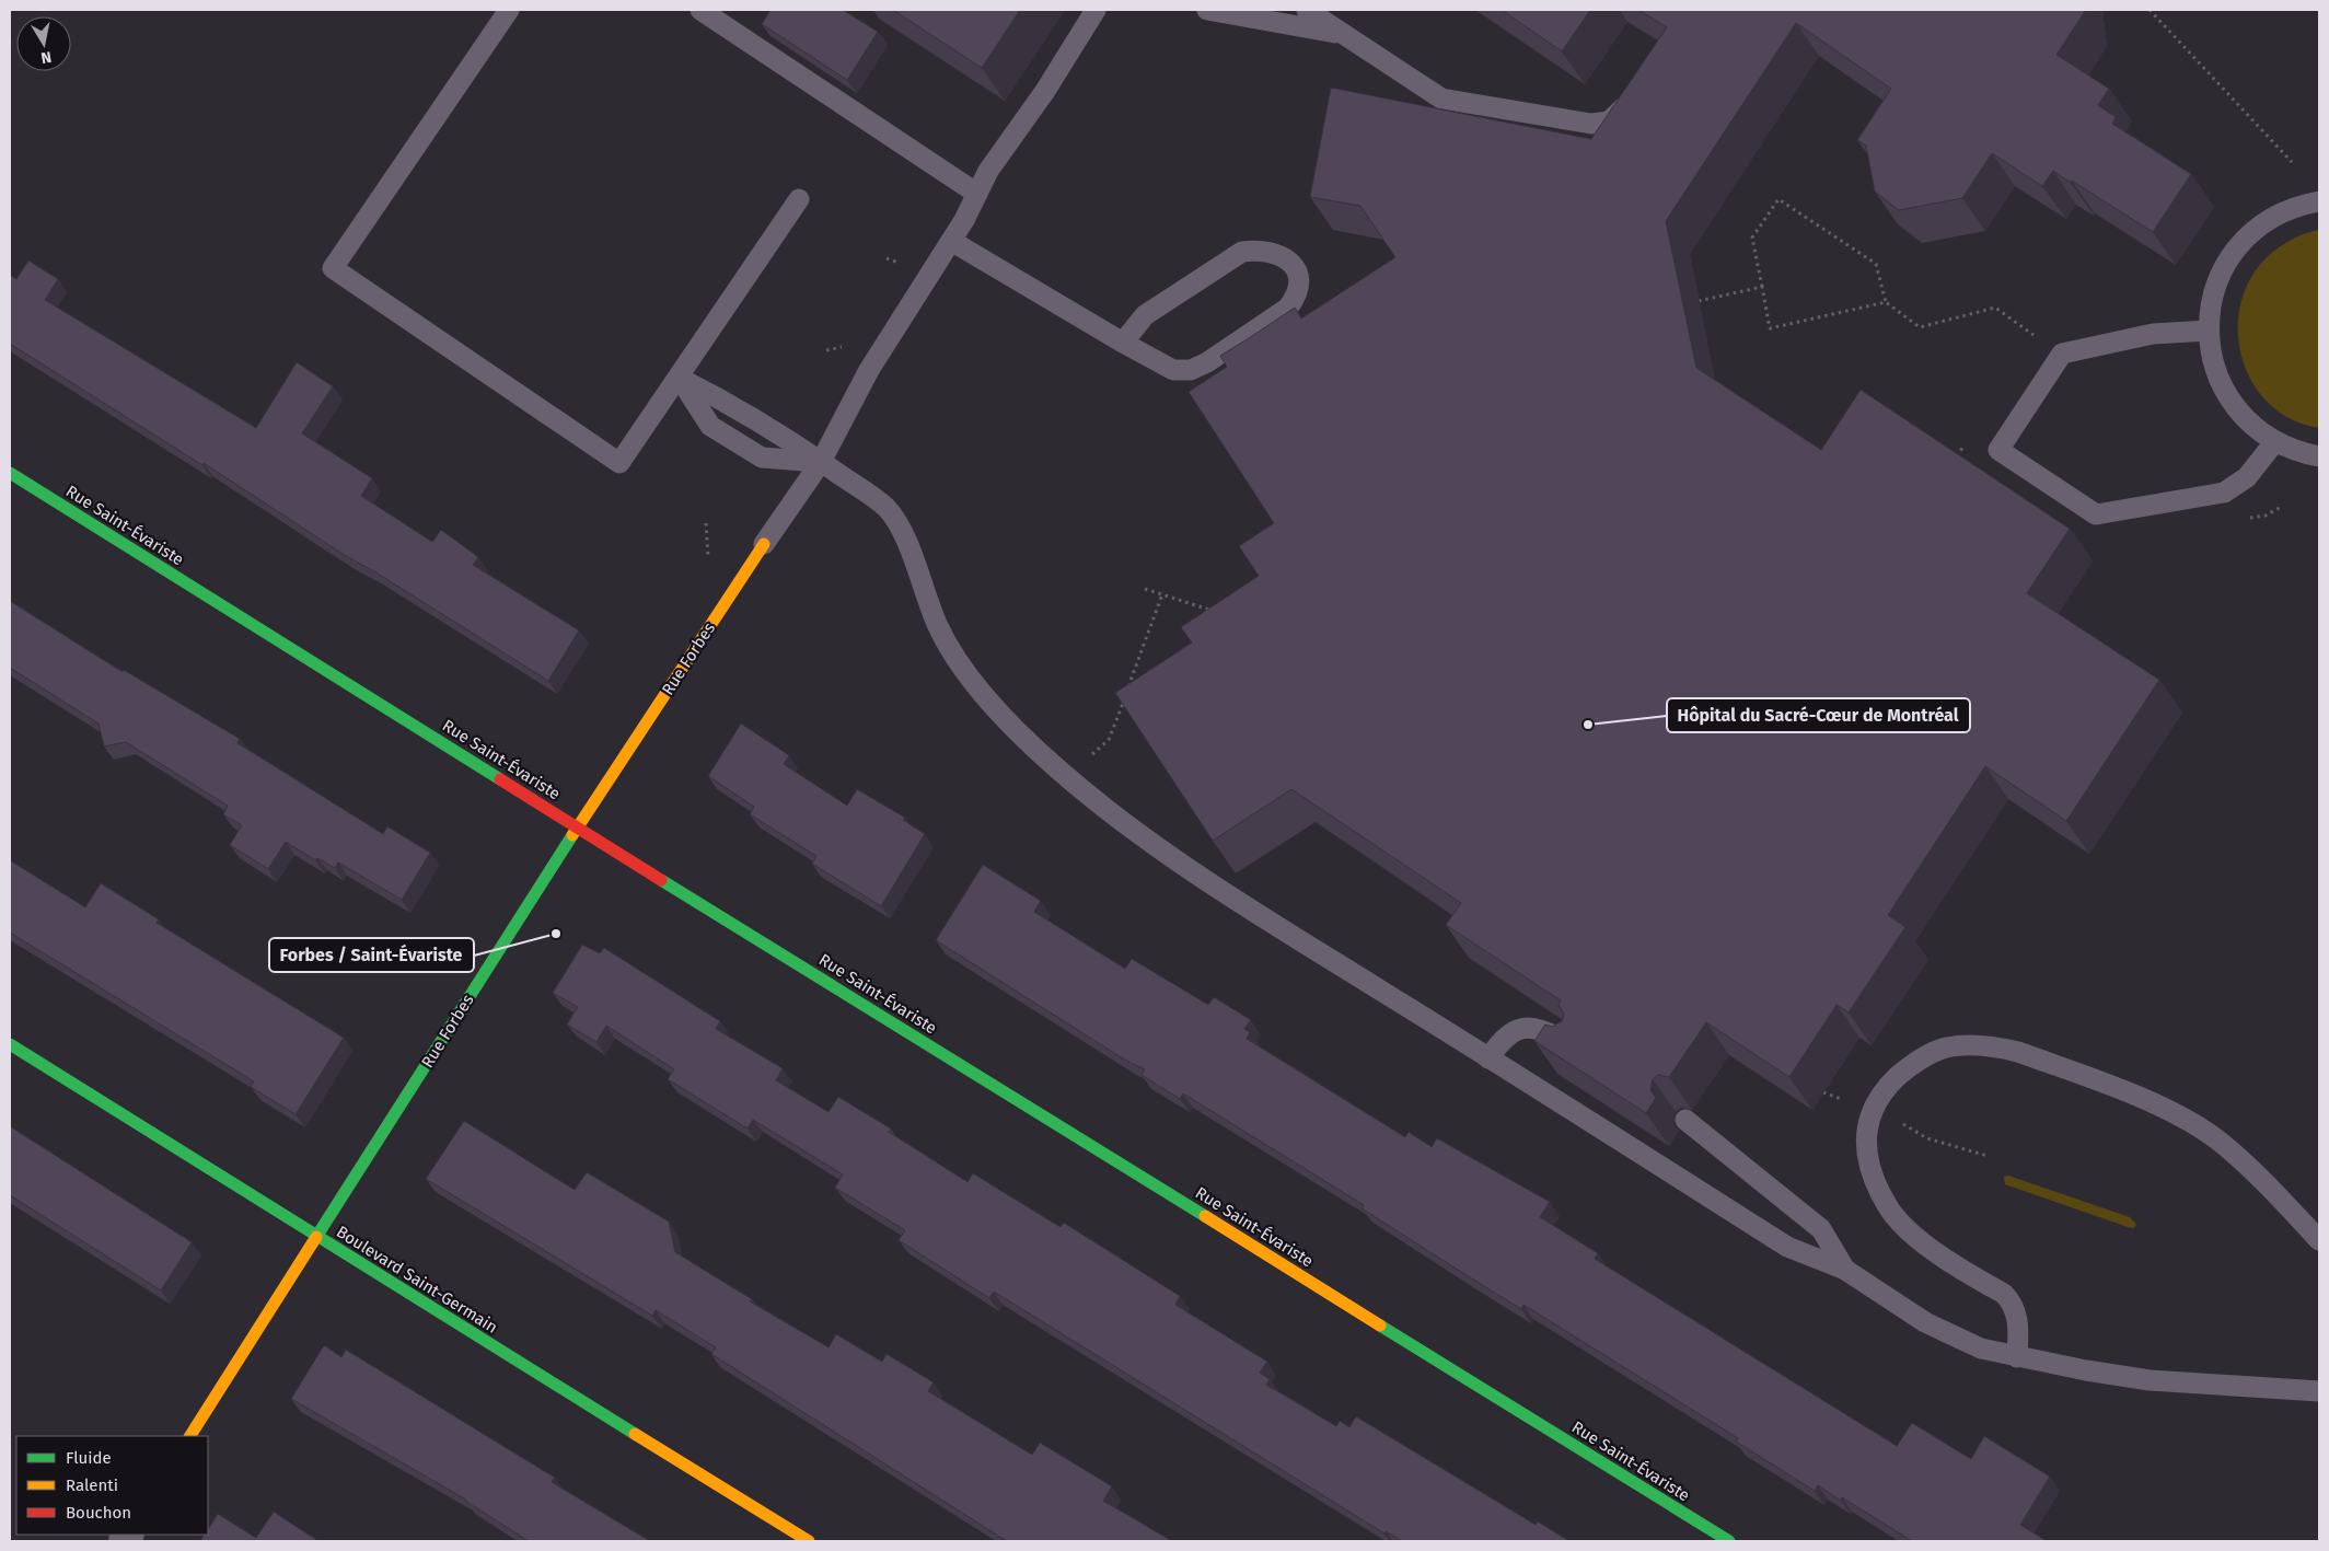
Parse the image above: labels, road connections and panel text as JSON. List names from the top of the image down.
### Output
{
  "streets": {
    "street": ["Rue Saint-Évariste", "Rue Forbes", "Boulevard Saint-Germain"]
  },
  "crossings": [
    ["Rue Saint-Évariste", "Rue Forbes"],
    ["Rue Forbes", "Boulevard Saint-Germain"]
  ],
  "places": ["Hôpital du Sacré-Cœur de Montréal", "Forbes / Saint-Évariste"],
  "legend": ["Fluide", "Ralenti", "Bouchon"],
  "north": "bottom"
}
